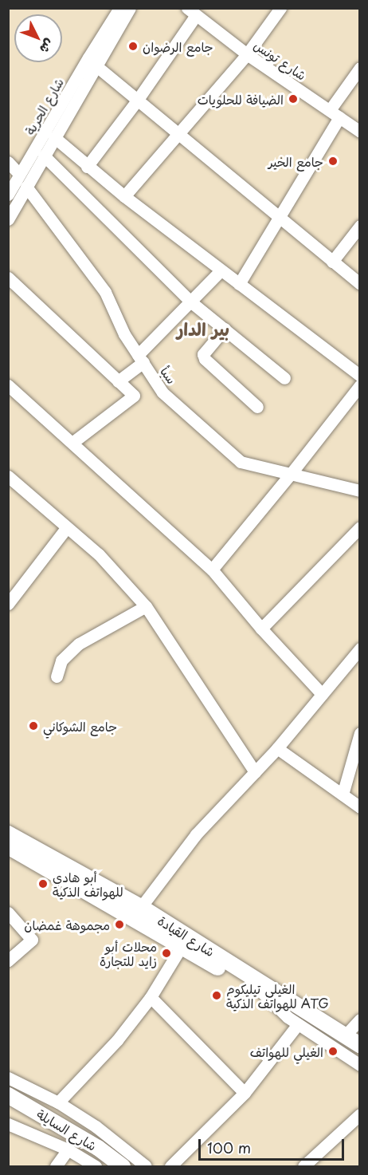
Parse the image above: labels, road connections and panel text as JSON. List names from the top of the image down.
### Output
{
  "streets": {
    "main road": ["شارع القيادة", "شارع السايلة"],
    "street": ["شارع تونس", "شارع الحرية", "سبأ"]
  },
  "districts": ["بير الدار"],
  "places": [
    "جامع الرضوان",
    "الضيافة للحلويات",
    "جامع الخير",
    "جامع الشوكاني",
    "أبو هادي للهواتف الذكية",
    "مجموهة غمضان",
    "محلات أبو زايد للتجارة",
    "الغيلي تيليكوم للهواتف الذكية ATG",
    "الغيلي للهواتف"
  ],
  "scale_bar": "100 m",
  "north": "bottom right"
}
